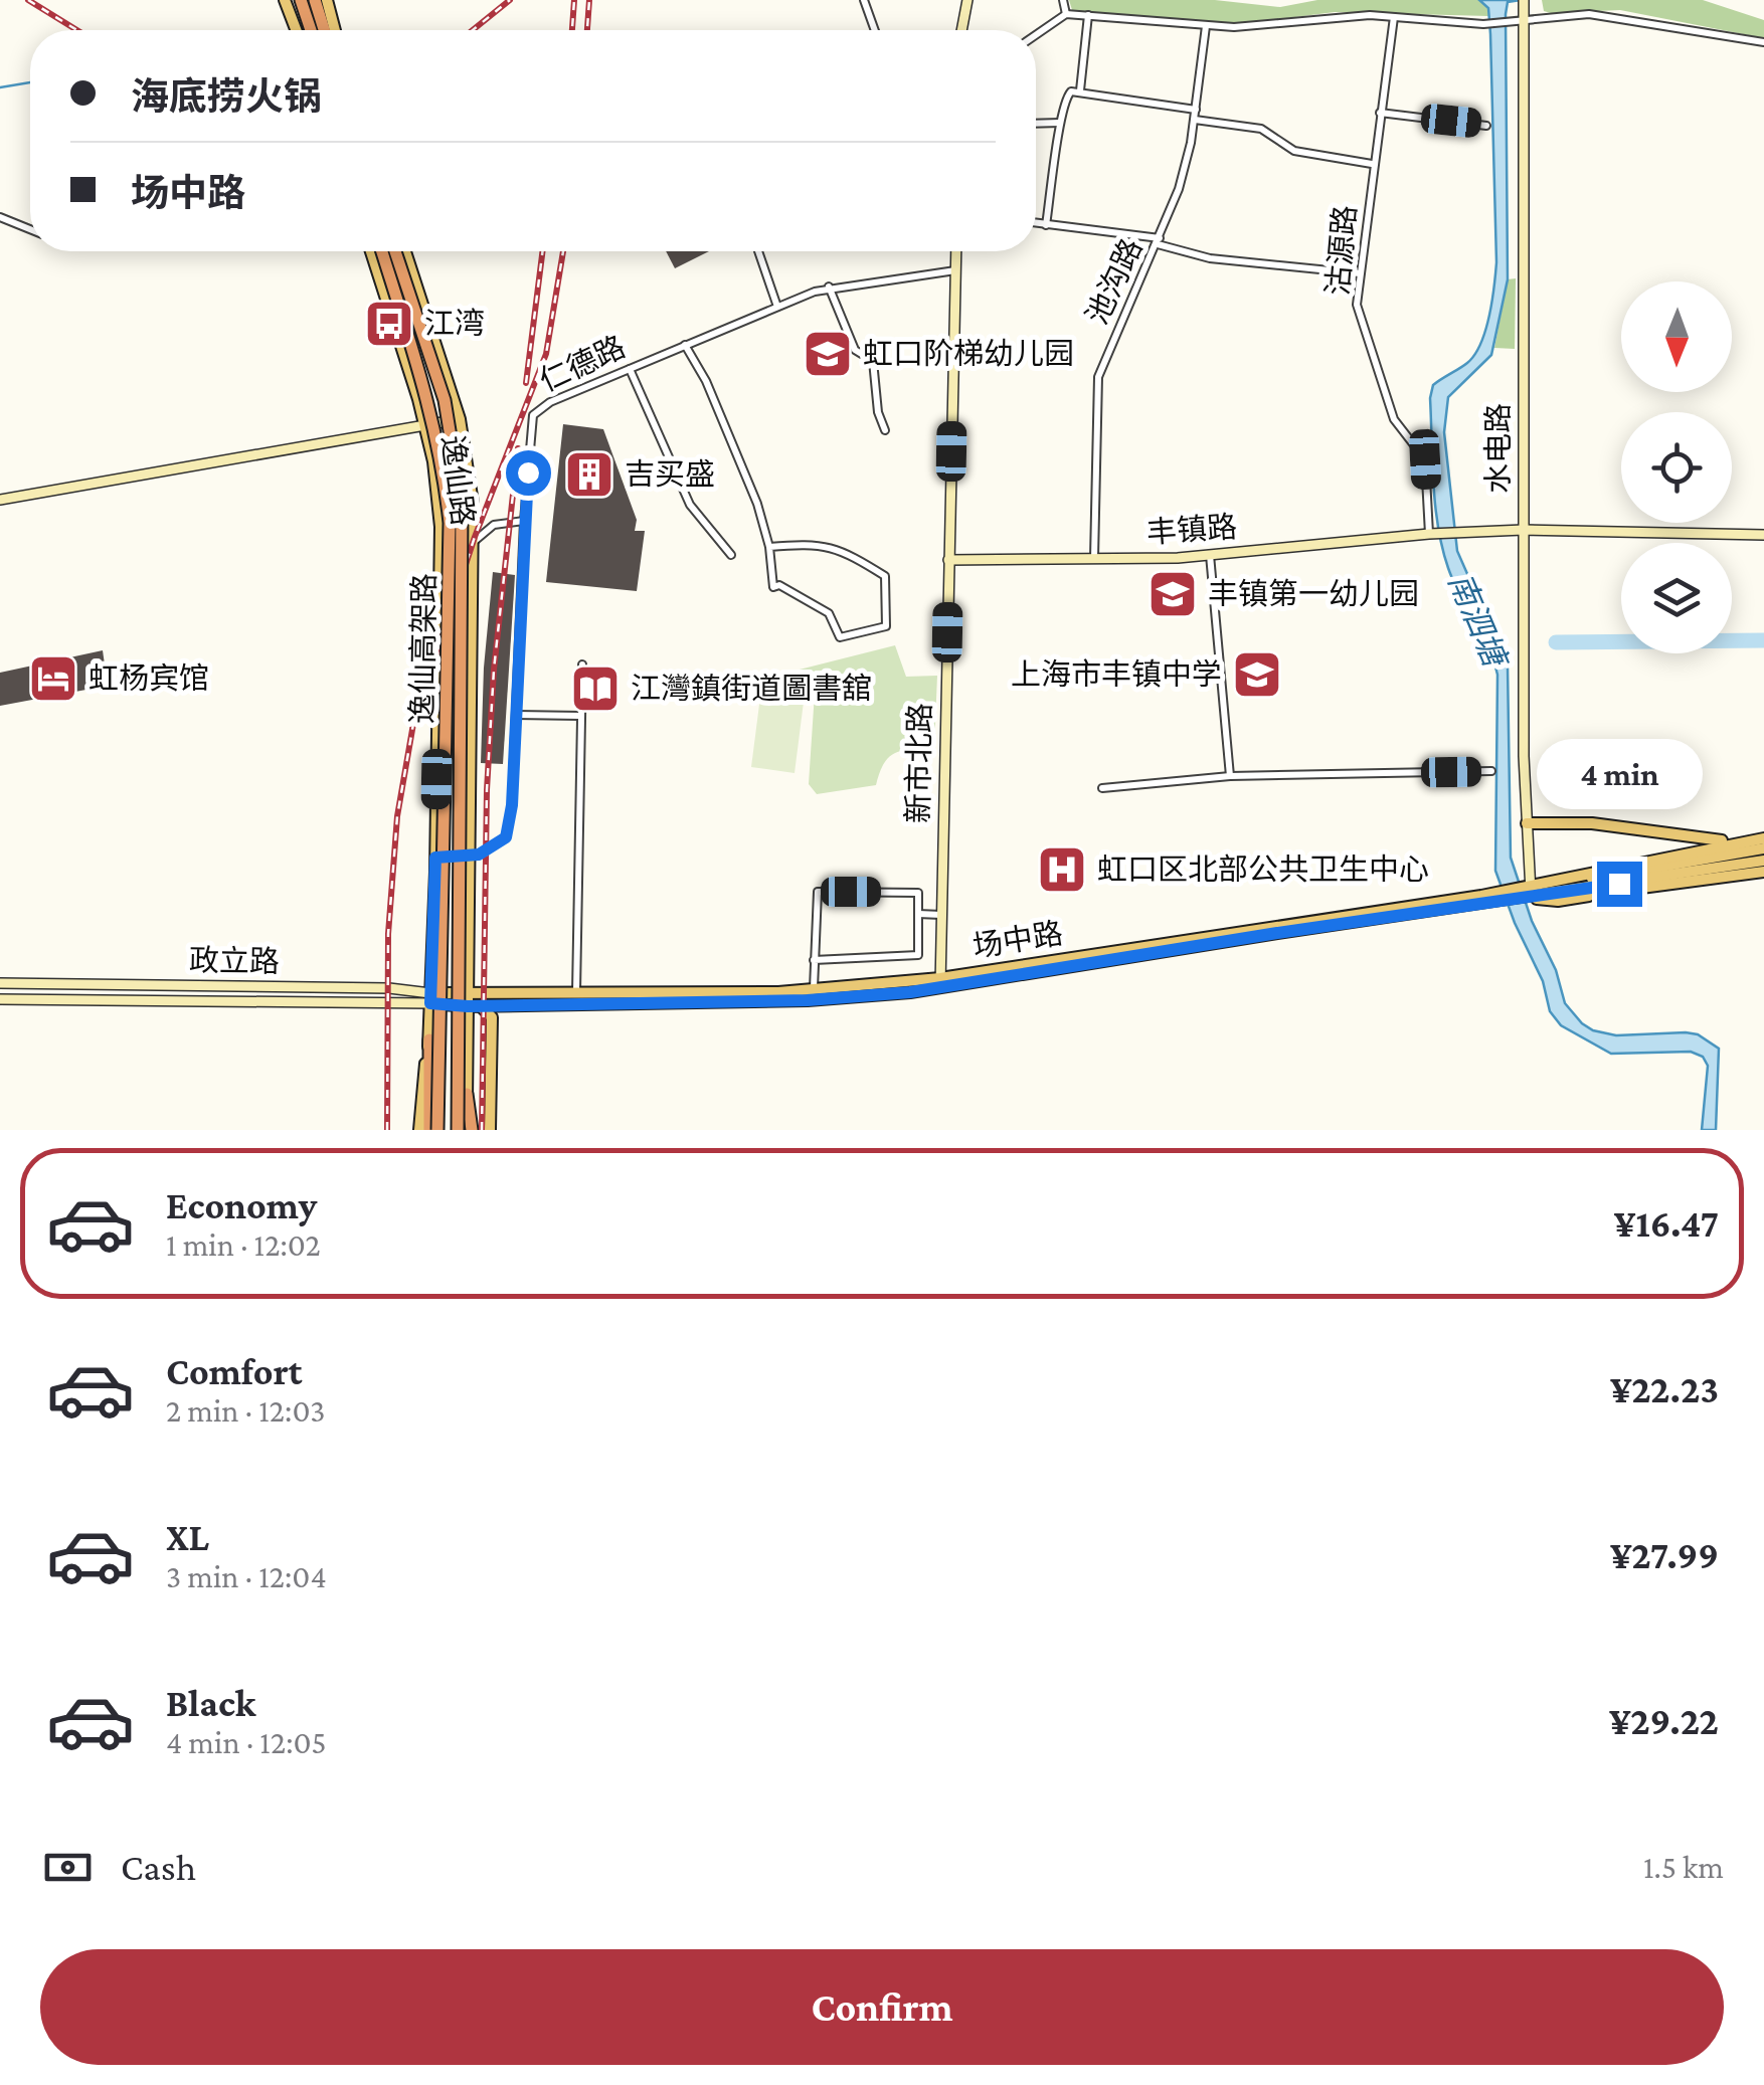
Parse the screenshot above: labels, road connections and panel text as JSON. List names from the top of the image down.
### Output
{
  "streets": {
    "highway": ["逸仙高架路"],
    "main road": ["逸仙路", "场中路", "政立路"],
    "street": [
      "沽源路",
      "池沟路",
      "仁德路",
      "水电路",
      "丰镇路",
      "新市北路"
    ]
  },
  "crossings": [
    ["沽源路", "丰镇路"],
    ["池沟路", "丰镇路"],
    ["仁德路", "逸仙路"],
    ["仁德路", "新市北路"],
    ["水电路", "丰镇路"],
    ["水电路", "场中路"],
    ["逸仙路", "逸仙高架路"],
    ["逸仙路", "场中路"],
    ["逸仙路", "政立路"],
    ["丰镇路", "新市北路"],
    ["新市北路", "场中路"],
    ["场中路", "政立路"]
  ],
  "water": ["南泗塘"],
  "places": {
    "bus stop": ["江湾"],
    "school or university": ["虹口阶梯幼儿园", "丰镇第一幼儿园", "上海市丰镇中学"],
    "building": ["吉买盛"],
    "hotel": ["虹杨宾馆"],
    "library": ["江灣鎮街道圖書舘"],
    "hospital": ["虹口区北部公共卫生中心"]
  },
  "north": "bottom",
  "page": {
    "banner": ["海底捞火锅", "场中路"],
    "bubble": "4 min",
    "list": [
      {
        "name": "Economy",
        "note": "1 min · 12:02",
        "value": "¥16.47"
      },
      {
        "name": "Comfort",
        "note": "2 min · 12:03",
        "value": "¥22.23"
      },
      {
        "name": "XL",
        "note": "3 min · 12:04",
        "value": "¥27.99"
      },
      {
        "name": "Black",
        "note": "4 min · 12:05",
        "value": "¥29.22"
      }
    ],
    "pay": ["Cash", "1.5 km"],
    "buttons": "Confirm"
  }
}
